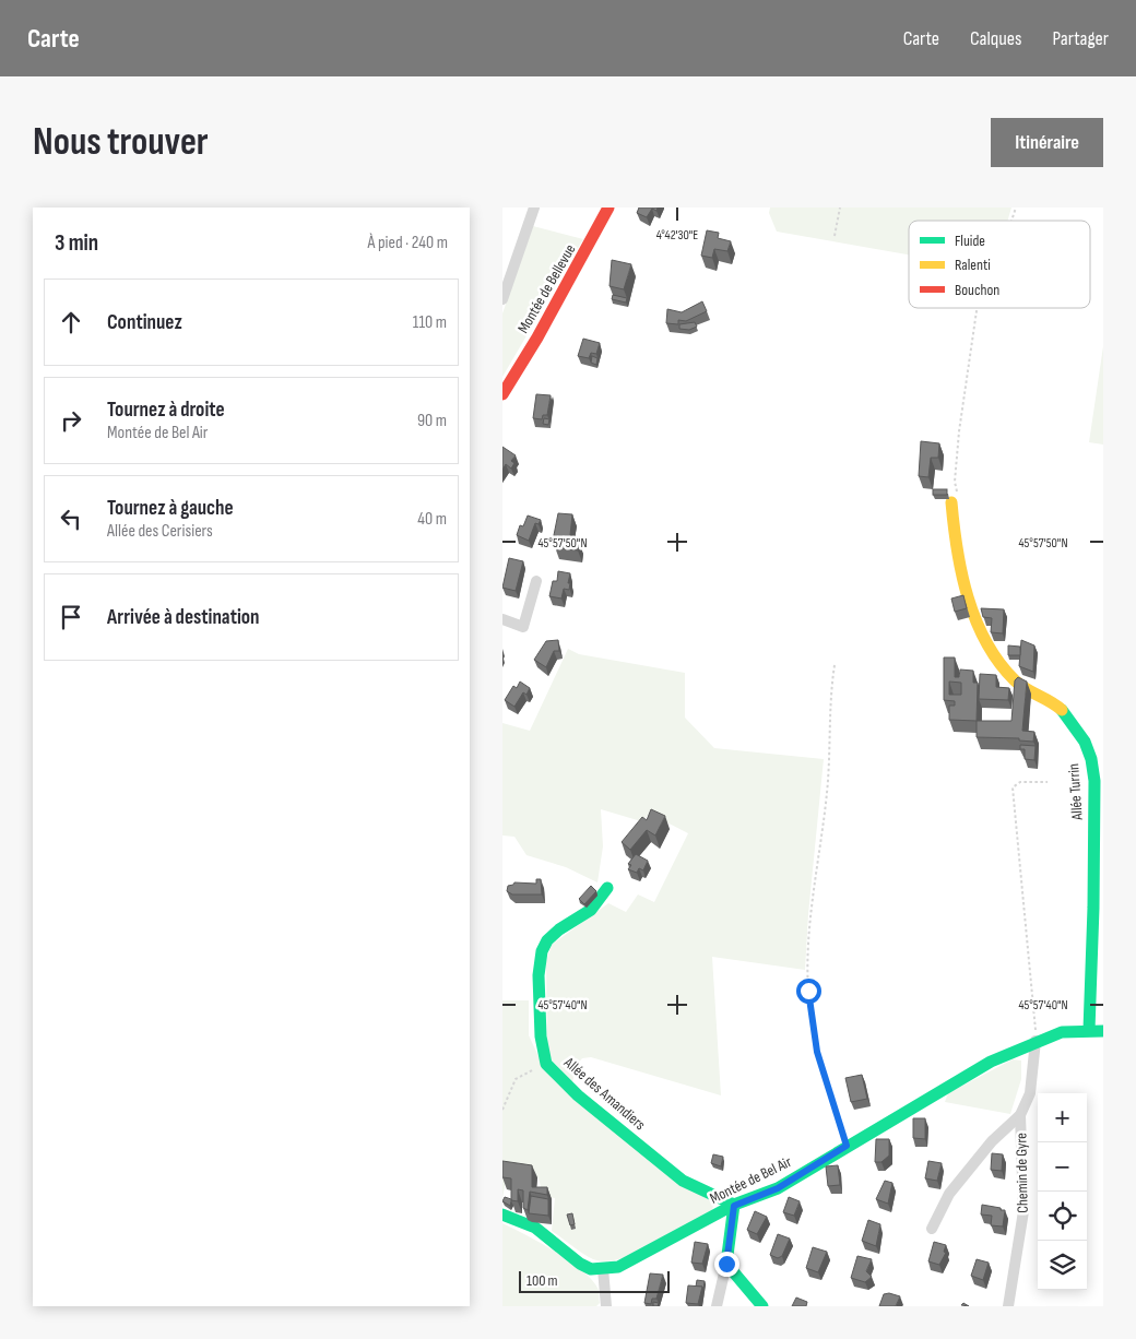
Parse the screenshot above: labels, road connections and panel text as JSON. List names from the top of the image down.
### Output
{
  "streets": {
    "street": [
      "Montée de Bellevue",
      "Allée Turrin",
      "Allée des Amandiers",
      "Chemin de Gyre",
      "Montée de Bel Air"
    ]
  },
  "crossings": [
    ["Allée Turrin", "Montée de Bel Air"],
    ["Allée des Amandiers", "Montée de Bel Air"],
    ["Chemin de Gyre", "Montée de Bel Air"]
  ],
  "legend": ["Fluide", "Ralenti", "Bouchon"],
  "scale_bar": "100 m",
  "page": {
    "header": "Carte",
    "nav": ["Carte", "Calques", "Partager"],
    "buttons": "Itinéraire",
    "title": "Nous trouver",
    "heading": ["3 min", "À pied · 240 m"],
    "list": [
      ["Continuez", "110 m"],
      ["Tournez à droite", "Montée de Bel Air", "90 m"],
      ["Tournez à gauche", "Allée des Cerisiers", "40 m"],
      "Arrivée à destination"
    ],
    "map_buttons": ["+", "−"],
    "scale": "100 m"
  },
  "coordinates": ["4°42'30\"E", "45°57'50\"N", "45°57'40\"N"]
}
